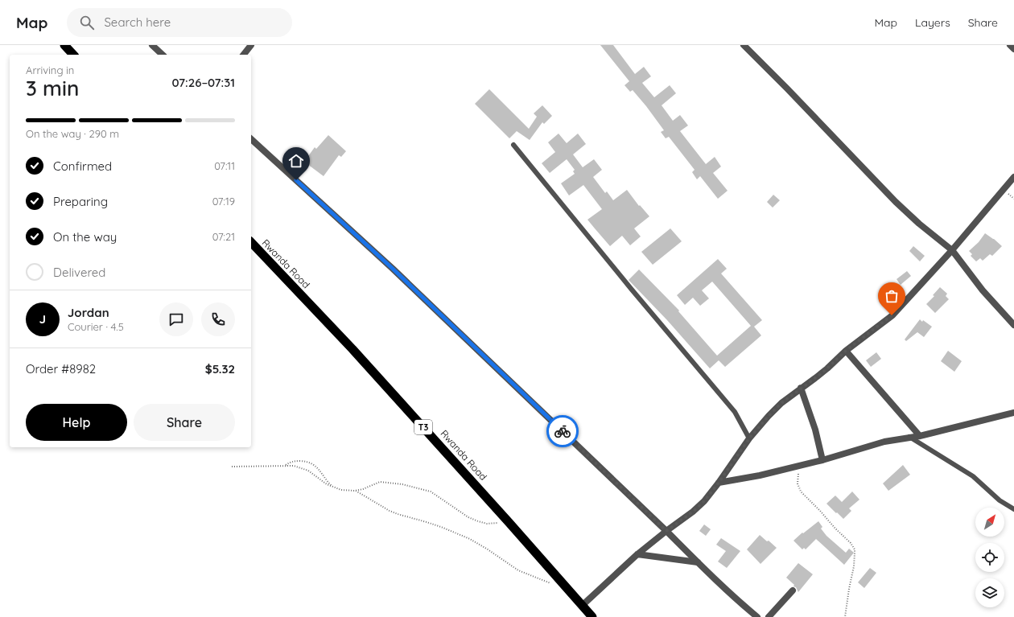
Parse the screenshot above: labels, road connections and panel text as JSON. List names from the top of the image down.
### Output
{
  "streets": {
    "highway": ["Rwanda Road", "T3"]
  },
  "north": "top right",
  "page": {
    "header": "Map",
    "search": "Search here",
    "nav": ["Map", "Layers", "Share"],
    "heading": ["3 min", "Arriving in", "07:26–07:31"],
    "panel": [
      "Jordan",
      "Courier · 4.5",
      "Order #8982",
      "$5.32"
    ],
    "bar": "On the way · 290 m",
    "list": [
      ["Confirmed", "07:11"],
      ["Preparing", "07:19"],
      ["On the way", "07:21"],
      "Delivered"
    ],
    "round": "J",
    "buttons": ["Help", "Share"]
  }
}
